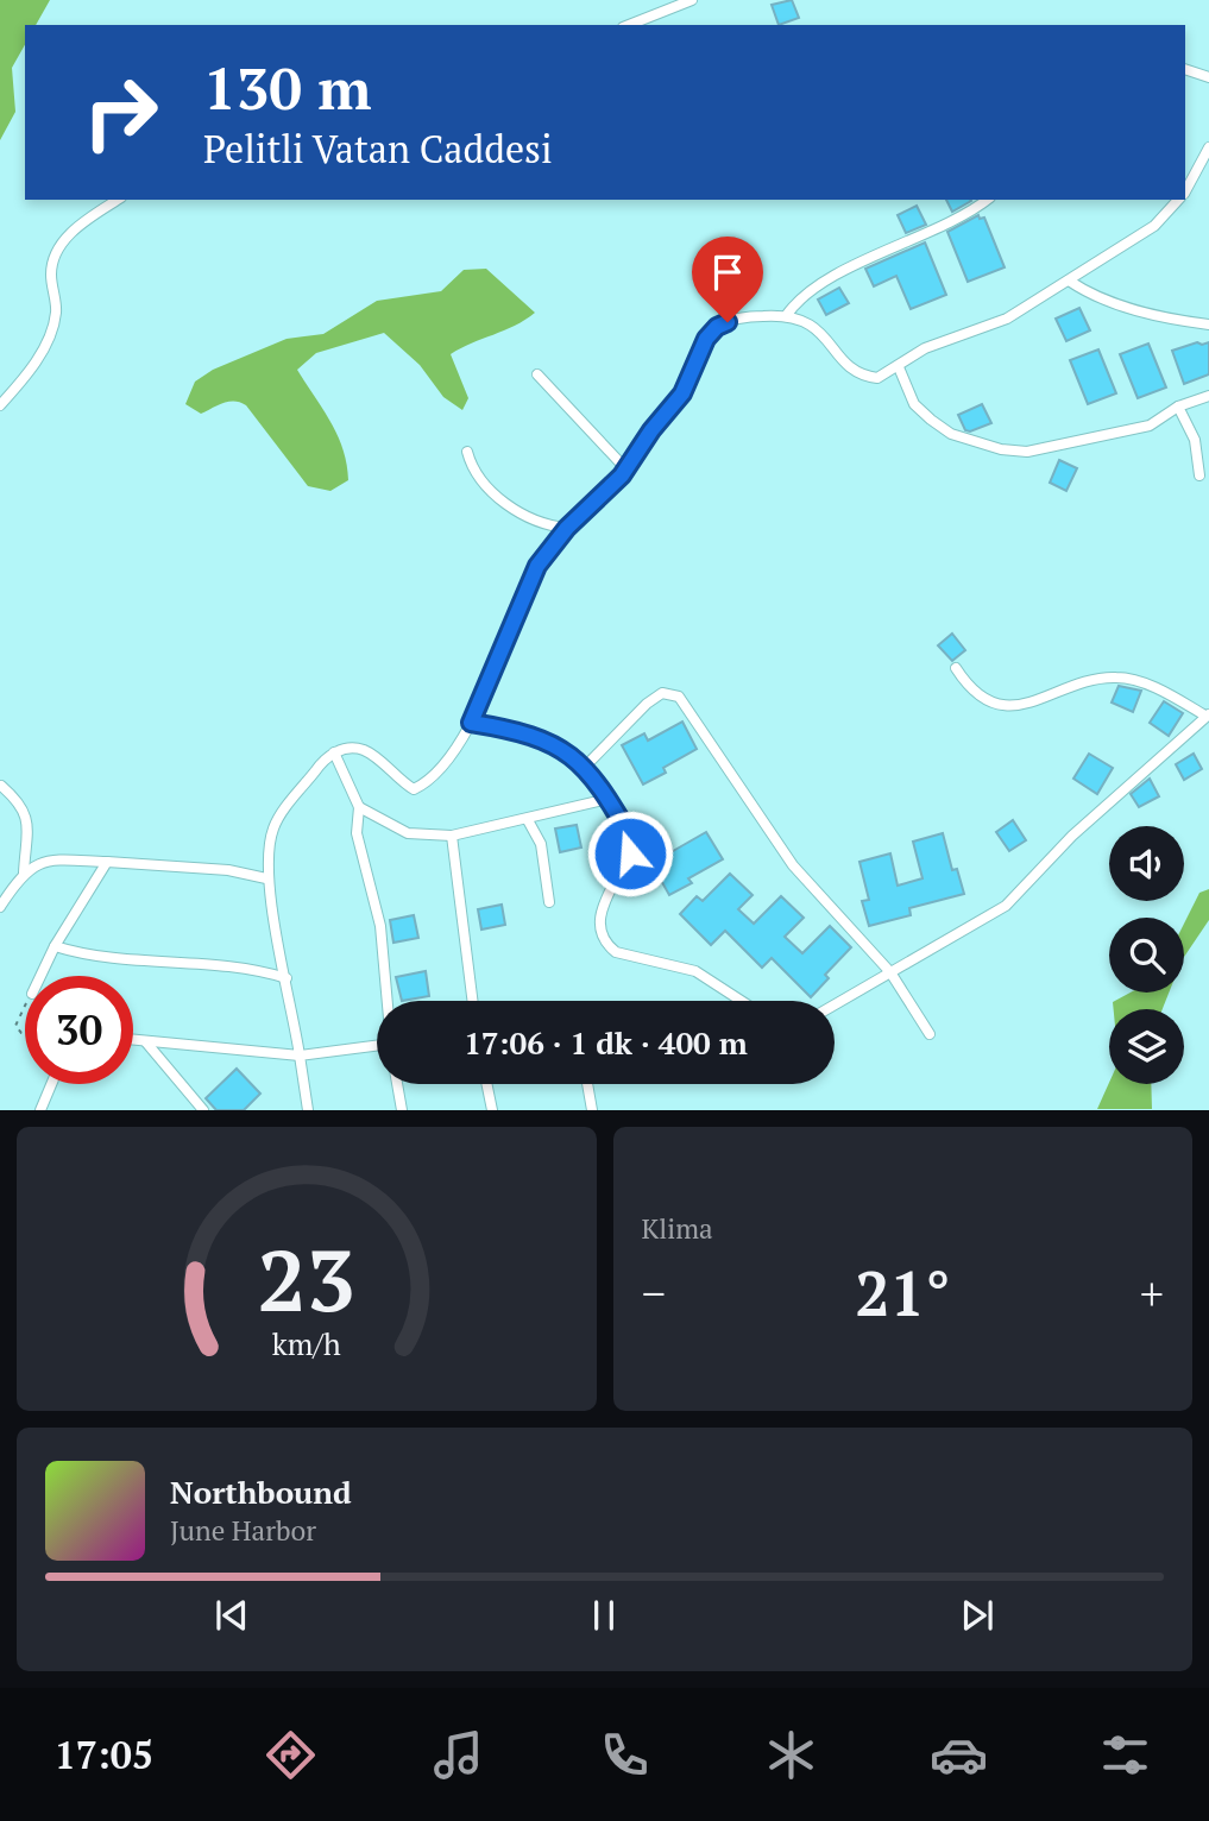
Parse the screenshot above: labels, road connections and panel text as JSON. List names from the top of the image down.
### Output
{
  "page": {
    "turn": ["130 m", "Pelitli Vatan Caddesi"],
    "limit": "30",
    "trip": "17:06 · 1 dk · 400 m",
    "tile": "Klima",
    "heat": ["−", "21°", "+"],
    "song": ["Northbound", "June Harbor"],
    "tabs": "17:05",
    "gauge": ["23", "km/h"]
  }
}
